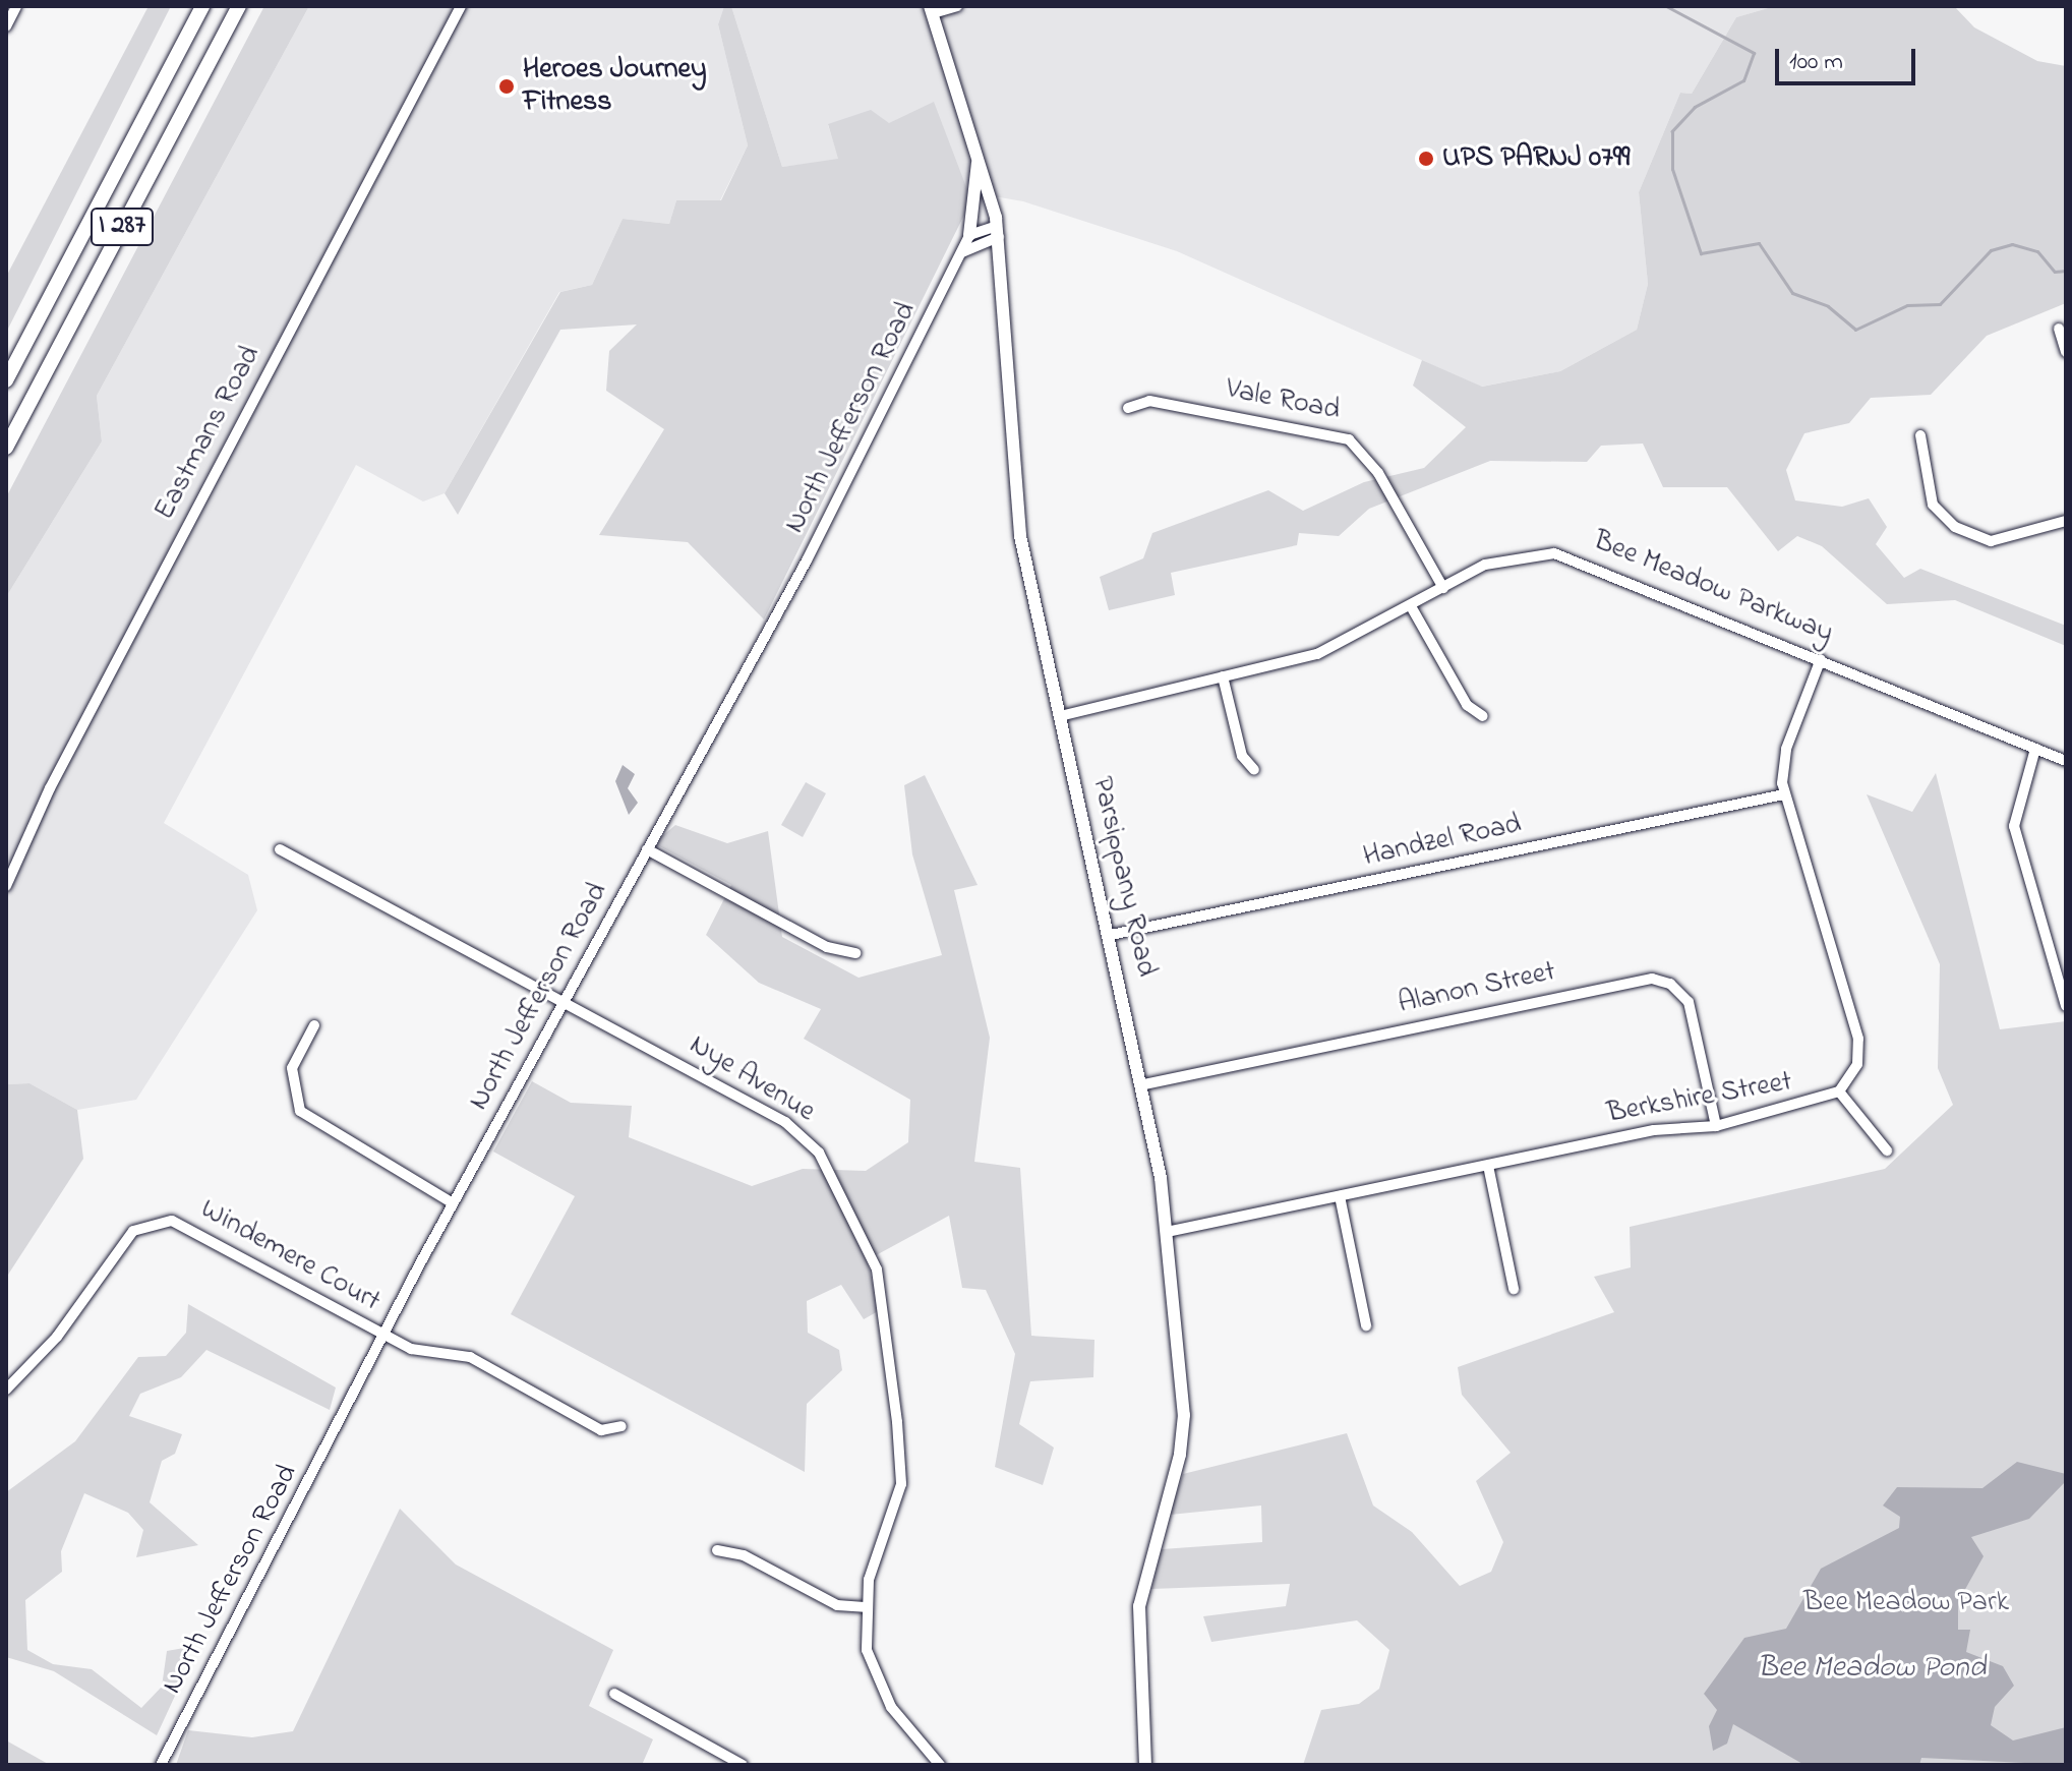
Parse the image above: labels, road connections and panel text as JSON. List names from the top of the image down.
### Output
{
  "streets": {
    "highway": ["I 287"],
    "main road": ["Parsippany Road"],
    "street": [
      "Vale Road",
      "North Jefferson Road",
      "Eastmans Road",
      "Bee Meadow Parkway",
      "Handzel Road",
      "Alanon Street",
      "Nye Avenue",
      "Berkshire Street",
      "Windemere Court"
    ]
  },
  "crossings": [
    ["Vale Road", "Bee Meadow Parkway"],
    ["North Jefferson Road", "Nye Avenue"],
    ["North Jefferson Road", "Windemere Court"],
    ["Bee Meadow Parkway", "Parsippany Road"],
    ["Handzel Road", "Parsippany Road"],
    ["Parsippany Road", "Alanon Street"],
    ["Parsippany Road", "Berkshire Street"],
    ["Alanon Street", "Berkshire Street"]
  ],
  "water": ["Bee Meadow Pond"],
  "parks": ["Bee Meadow Park"],
  "places": ["Heroes Journey Fitness", "UPS PARNJ 0799"],
  "scale_bar": "100 m"
}
